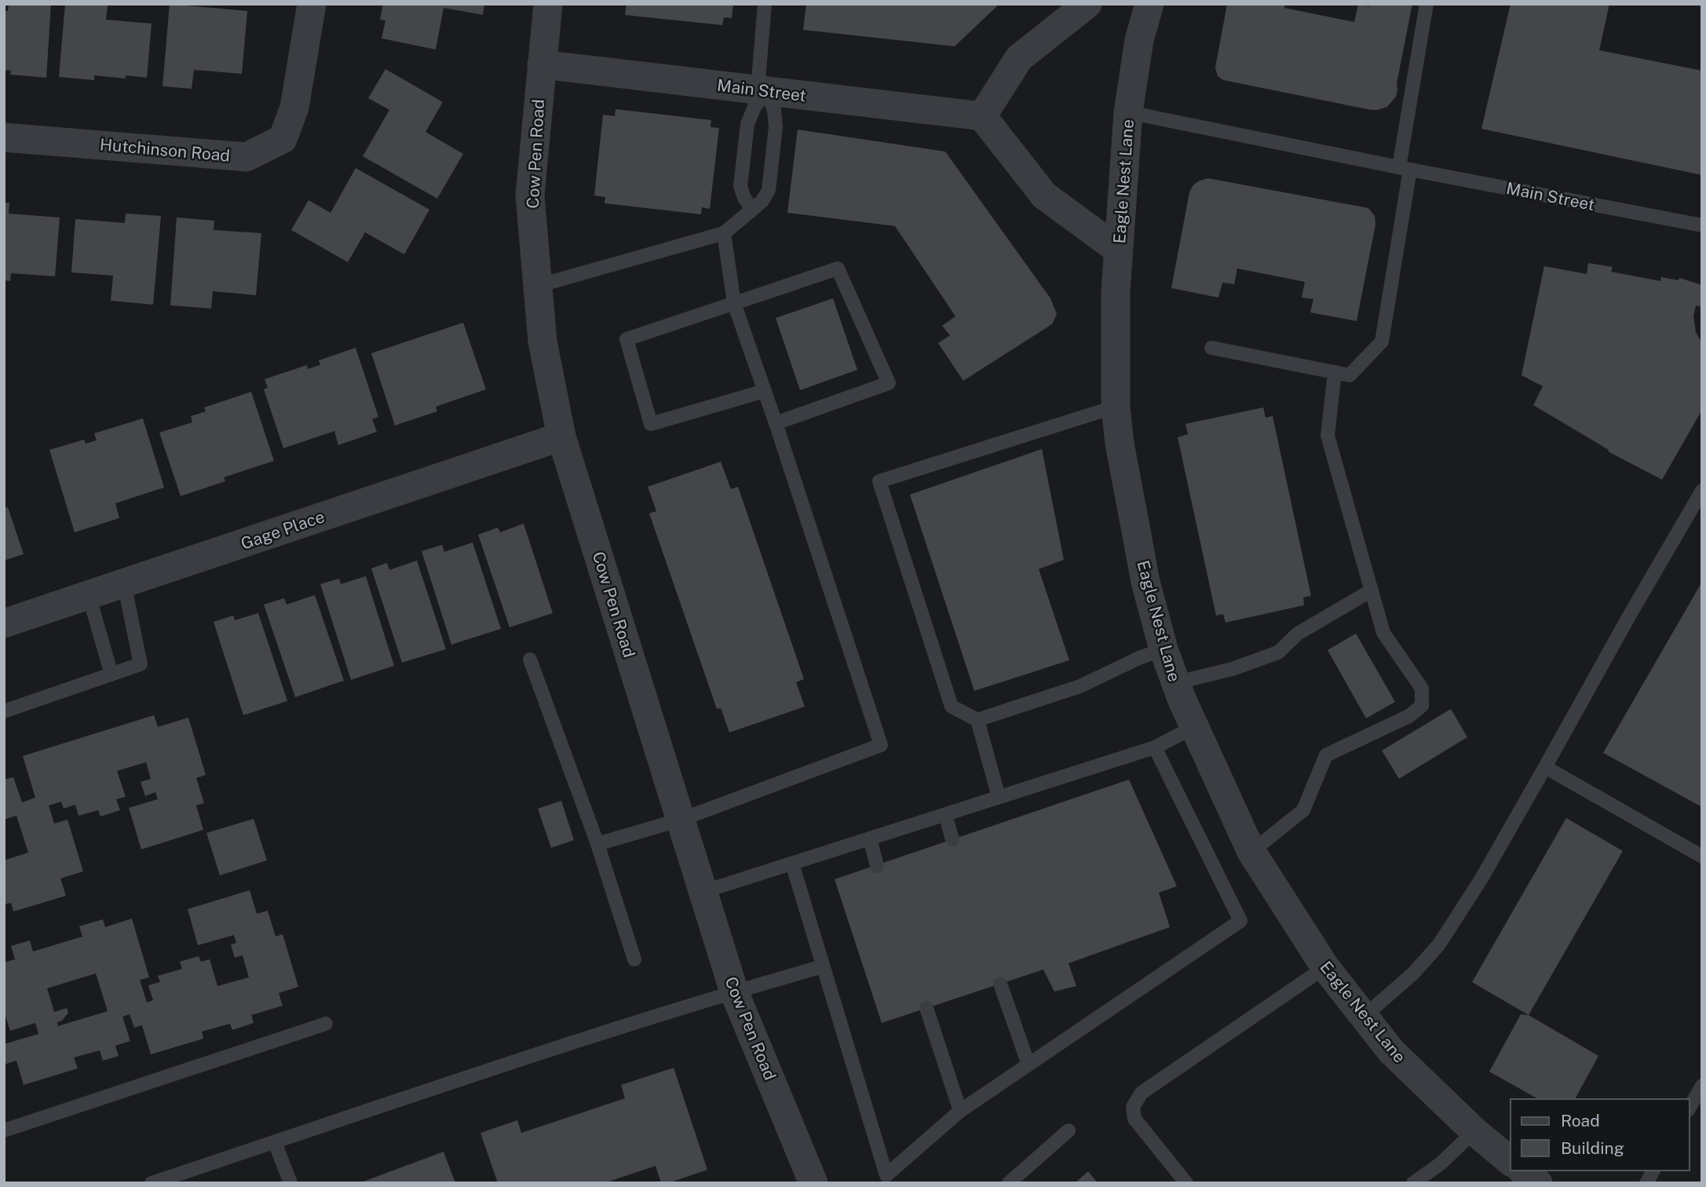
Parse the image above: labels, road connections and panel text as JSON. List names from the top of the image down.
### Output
{
  "streets": {
    "street": [
      "Main Street",
      "Hutchinson Road",
      "Cow Pen Road",
      "Eagle Nest Lane",
      "Gage Place"
    ]
  },
  "crossings": [
    ["Main Street", "Cow Pen Road"],
    ["Main Street", "Eagle Nest Lane"],
    ["Cow Pen Road", "Gage Place"]
  ],
  "legend": ["Road", "Building"]
}
